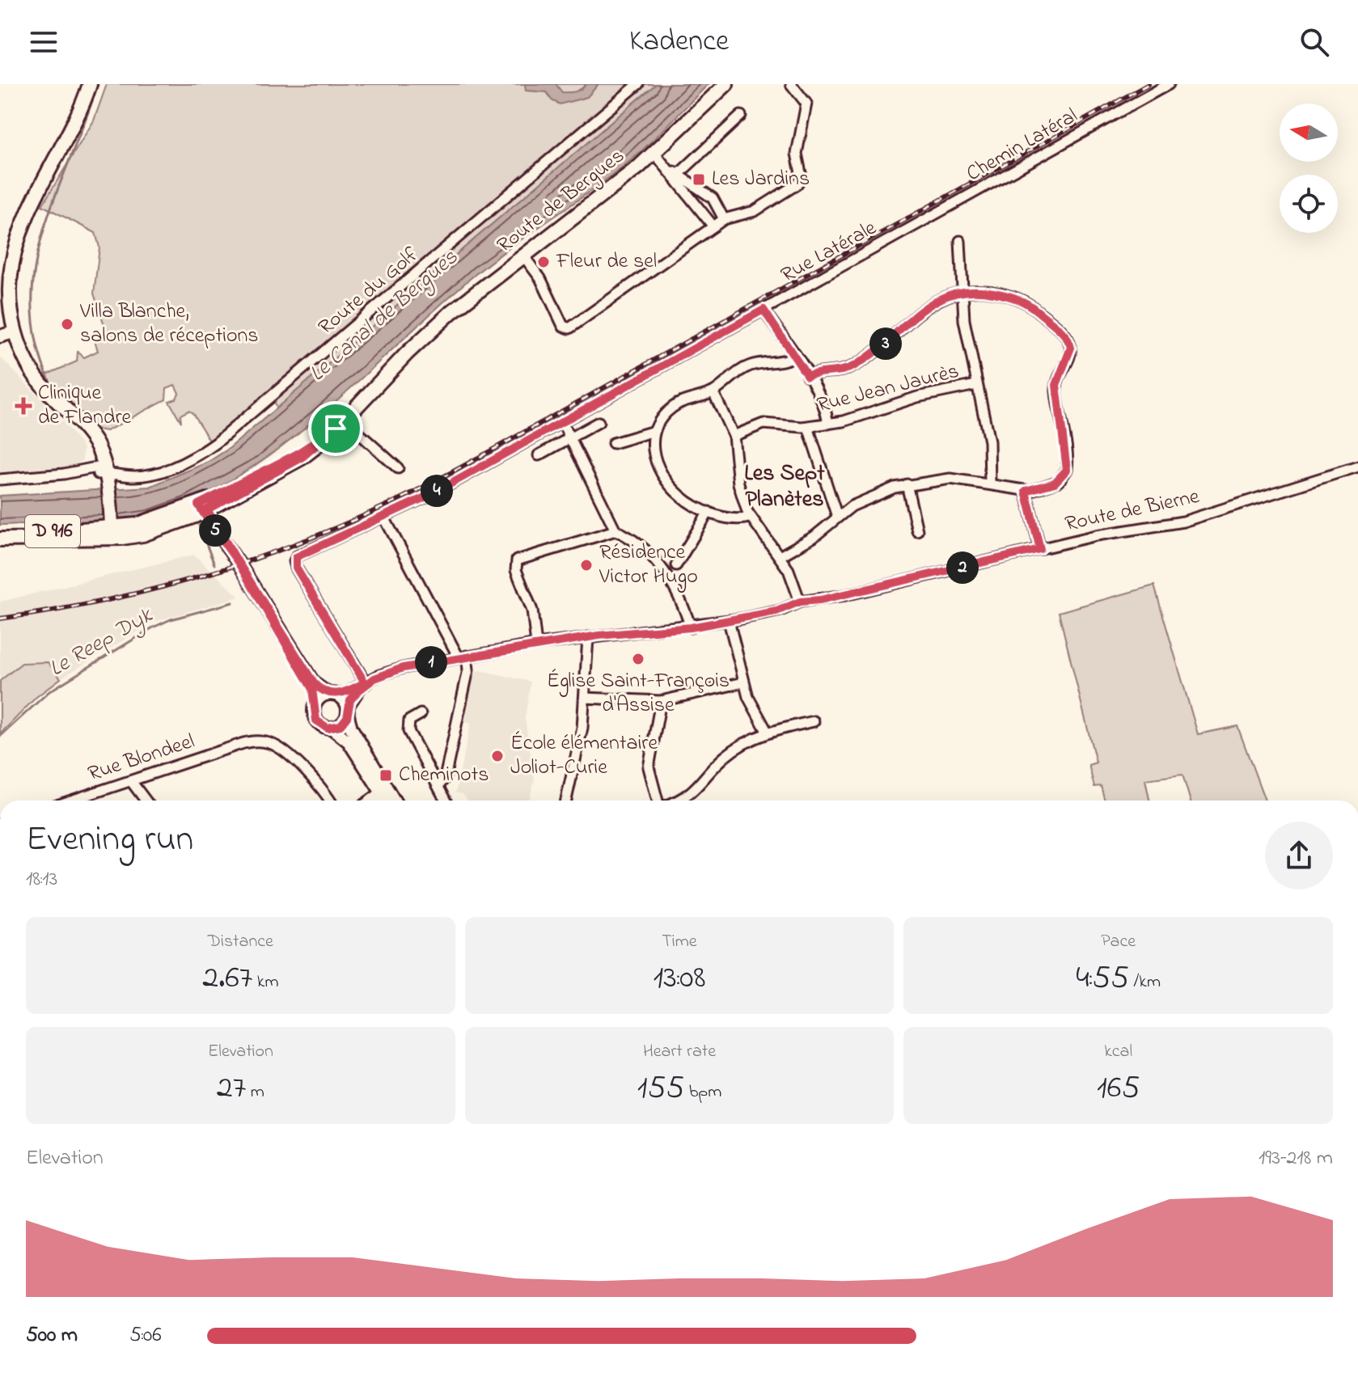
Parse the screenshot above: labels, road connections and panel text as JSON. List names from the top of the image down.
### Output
{
  "streets": {
    "main road": ["Route de Bergues", "D 916"],
    "street": [
      "Chemin Latéral",
      "Rue Latérale",
      "Route du Golf",
      "Rue Jean Jaurès",
      "Route de Bierne",
      "Rue Blondeel"
    ]
  },
  "crossings": [
    ["Chemin Latéral", "Rue Latérale"],
    ["Rue Latérale", "Route de Bierne"]
  ],
  "districts": ["Les Sept Planètes"],
  "water": ["Le Canal de Bergues", "Le Reep Dyk"],
  "places": {
    "transit": ["Les Jardins", "Cheminots"],
    "other": [
      "Fleur de sel",
      "Villa Blanche, salons de réceptions",
      "Résidence Victor Hugo",
      "Église Saint-François d'Assise",
      "École élémentaire Joliot-Curie"
    ],
    "health": ["Clinique de Flandre"]
  },
  "north": "left",
  "page": {
    "header": "Kadence",
    "pins": [
      "3",
      "4",
      "5",
      "2",
      "1"
    ],
    "heading": ["Evening run", "18:13"],
    "stats": [
      ["Distance", "2.67 km"],
      ["Time", "13:08"],
      ["Pace", "4:55 /km"],
      ["Elevation", "27 m"],
      ["Heart rate", "155 bpm"],
      ["kcal", "165"]
    ],
    "chart": ["Elevation", "193–218 m"],
    "list": [
      {
        "name": "500 m",
        "note": "5:06"
      }
    ]
  }
}
